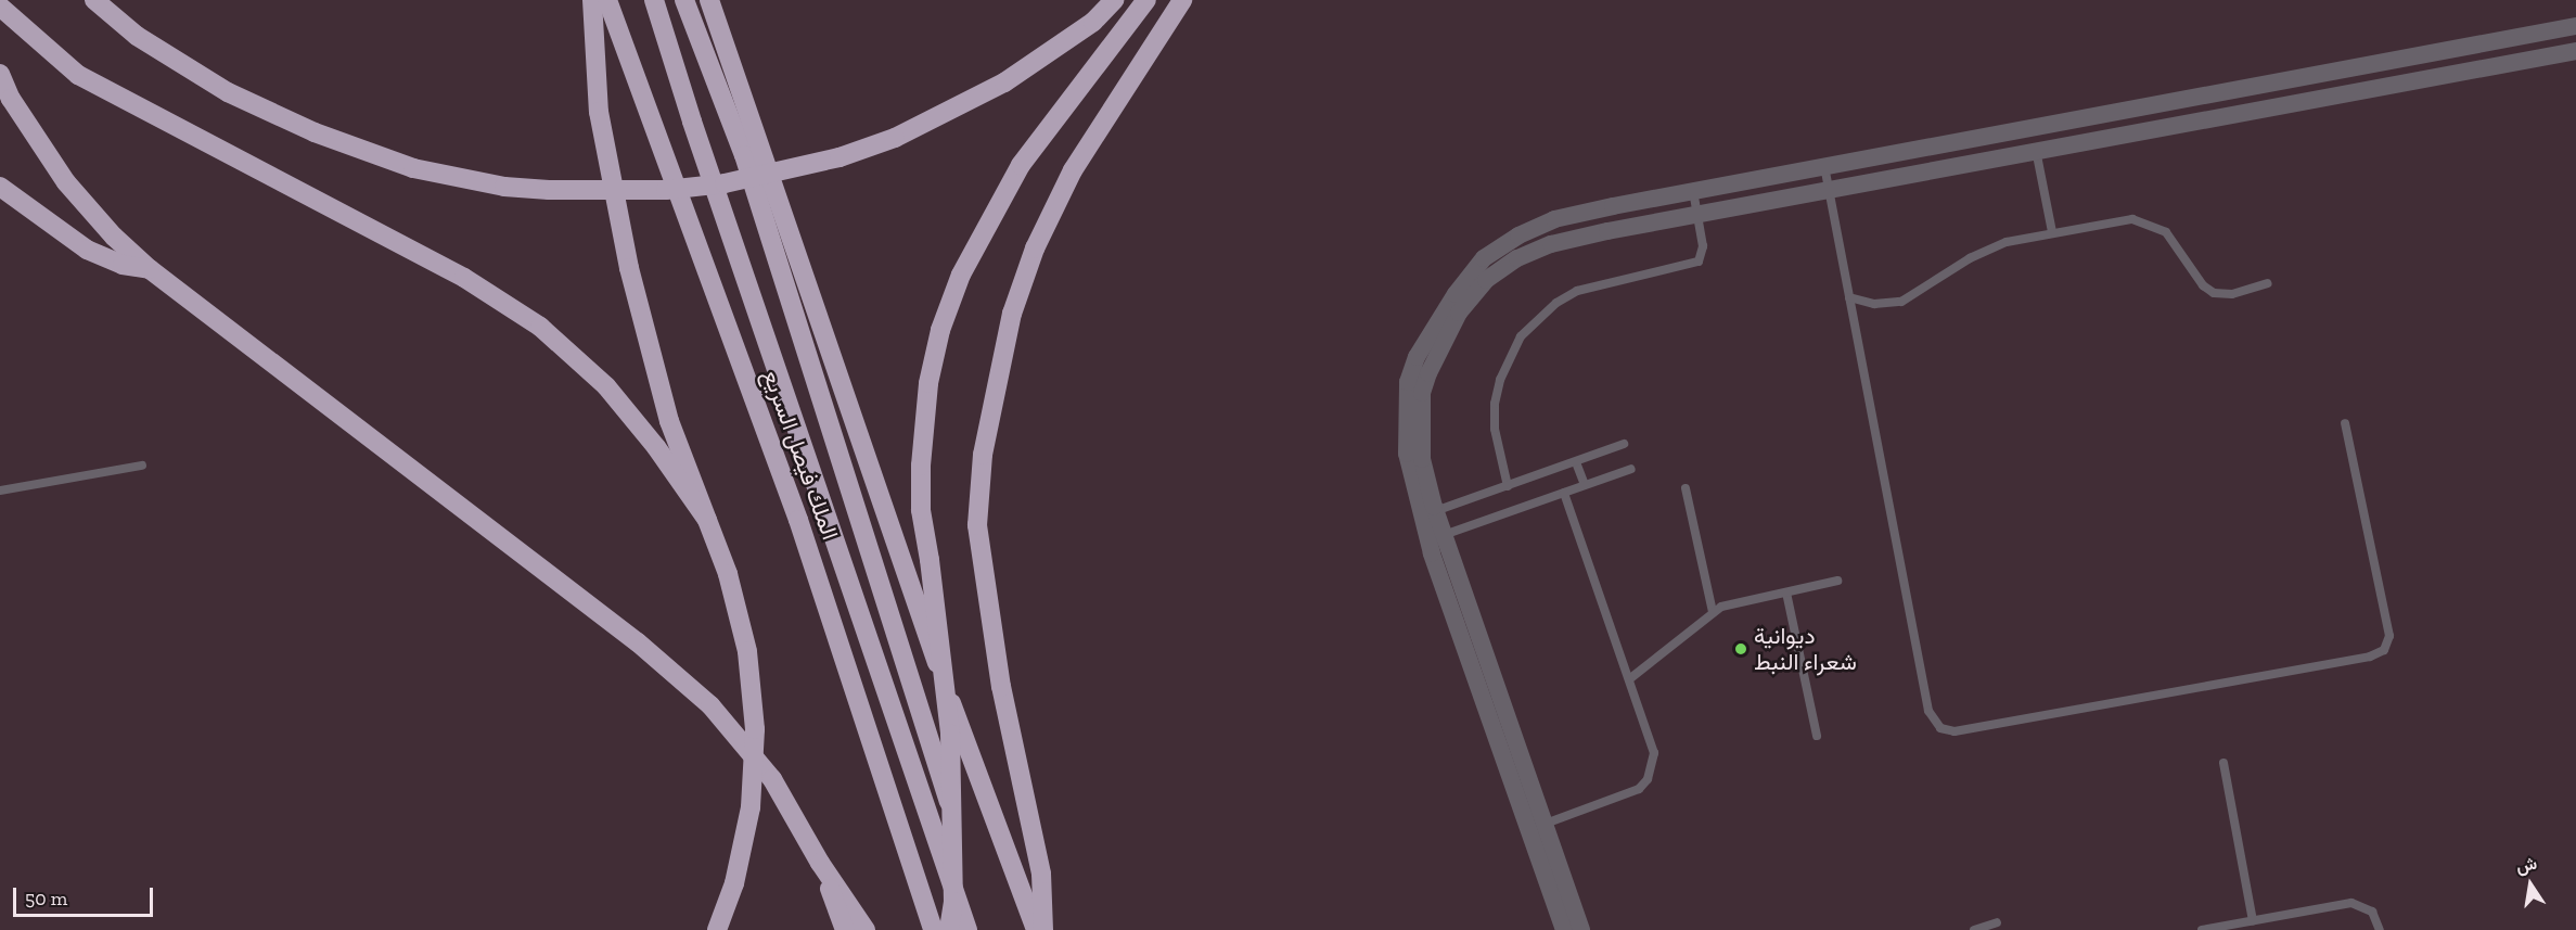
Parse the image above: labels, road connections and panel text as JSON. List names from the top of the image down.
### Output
{
  "streets": {
    "highway": ["الملك فيصل السريع"]
  },
  "places": ["ديوانية شعراء النبط"],
  "scale_bar": "50 m",
  "north": "top"
}
